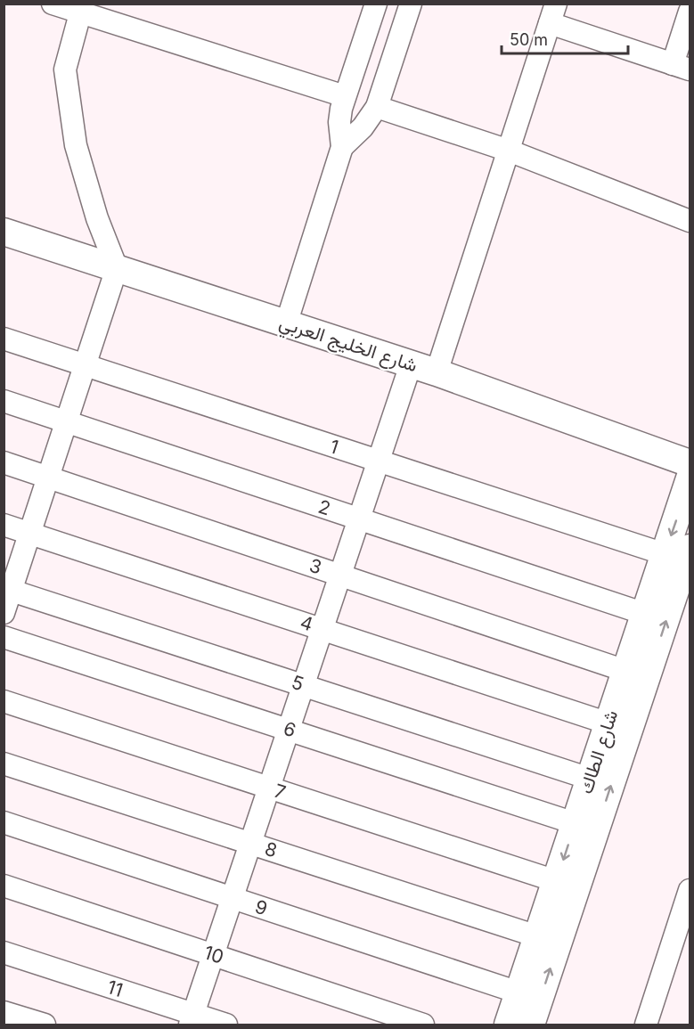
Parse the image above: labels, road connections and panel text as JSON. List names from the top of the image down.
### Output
{
  "streets": {
    "main road": ["شارع الخليج العربي", "شارع الطاك"],
    "street": [
      "1",
      "2",
      "3",
      "4",
      "5",
      "6",
      "7",
      "8",
      "9",
      "10",
      "11"
    ]
  },
  "crossings": [
    ["1", "شارع الطاك"],
    ["2", "شارع الطاك"],
    ["3", "شارع الطاك"],
    ["4", "شارع الطاك"],
    ["5", "شارع الطاك"],
    ["6", "شارع الطاك"],
    ["شارع الطاك", "7"],
    ["شارع الطاك", "8"],
    ["شارع الطاك", "9"]
  ],
  "scale_bar": "50 m"
}
